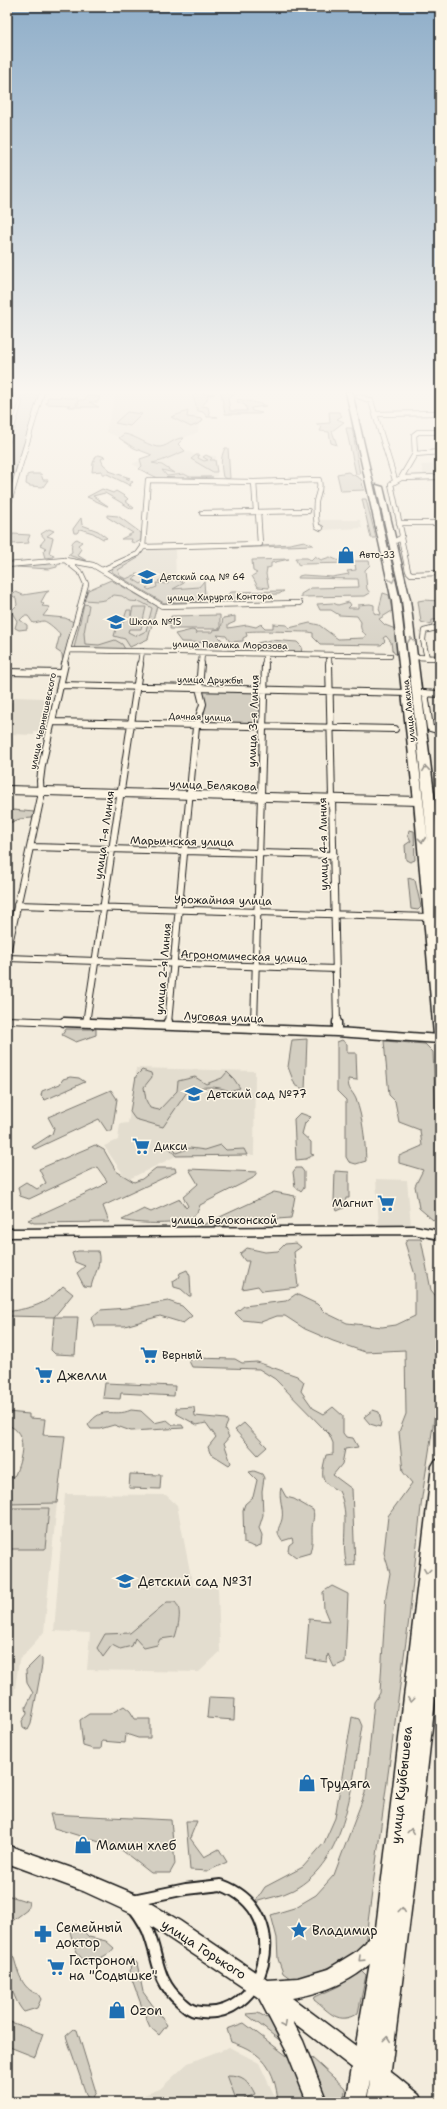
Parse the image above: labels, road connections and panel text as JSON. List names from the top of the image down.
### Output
{
  "streets": {
    "main road": ["улица Лакина", "улица Куйбышева", "улица Горького"],
    "street": [
      "улица Хирурга Контора",
      "улица Павлика Морозова",
      "улица Дружбы",
      "Дачная улица",
      "улица Чернышевского",
      "улица 3-я Линия",
      "улица Белякова",
      "улица 1-я Линия",
      "Марьинская улица",
      "улица 4-я Линия",
      "Урожайная улица",
      "Агрономическая улица",
      "улица 2-я Линия",
      "Луговая улица",
      "улица Белоконской"
    ]
  },
  "crossings": [
    ["улица Хирурга Контора", "улица Чернышевского"],
    ["улица Павлика Морозова", "улица Чернышевского"],
    ["улица Павлика Морозова", "улица 3-я Линия"],
    ["улица Павлика Морозова", "улица 1-я Линия"],
    ["улица Павлика Морозова", "улица 4-я Линия"],
    ["улица Павлика Морозова", "улица 2-я Линия"],
    ["улица Дружбы", "улица Лакина"],
    ["улица Дружбы", "улица Чернышевского"],
    ["улица Дружбы", "улица 3-я Линия"],
    ["улица Дружбы", "улица 1-я Линия"],
    ["улица Дружбы", "улица 4-я Линия"],
    ["улица Дружбы", "улица 2-я Линия"],
    ["улица Лакина", "улица Белякова"],
    ["улица Лакина", "Урожайная улица"],
    ["Дачная улица", "улица Чернышевского"],
    ["Дачная улица", "улица 3-я Линия"],
    ["Дачная улица", "улица 1-я Линия"],
    ["Дачная улица", "улица 4-я Линия"],
    ["Дачная улица", "улица 2-я Линия"],
    ["улица Чернышевского", "улица Белякова"],
    ["улица Чернышевского", "Марьинская улица"],
    ["улица Чернышевского", "Урожайная улица"],
    ["улица 3-я Линия", "улица Белякова"],
    ["улица 3-я Линия", "Марьинская улица"],
    ["улица 3-я Линия", "Урожайная улица"],
    ["улица 3-я Линия", "Агрономическая улица"],
    ["улица 3-я Линия", "Луговая улица"],
    ["улица Белякова", "улица 1-я Линия"],
    ["улица Белякова", "улица 4-я Линия"],
    ["улица Белякова", "улица 2-я Линия"],
    ["улица 1-я Линия", "Марьинская улица"],
    ["улица 1-я Линия", "Урожайная улица"],
    ["улица 1-я Линия", "Агрономическая улица"],
    ["улица 1-я Линия", "Луговая улица"],
    ["Марьинская улица", "улица 4-я Линия"],
    ["Марьинская улица", "улица 2-я Линия"],
    ["улица 4-я Линия", "Урожайная улица"],
    ["улица 4-я Линия", "Агрономическая улица"],
    ["улица 4-я Линия", "Луговая улица"],
    ["Урожайная улица", "улица 2-я Линия"],
    ["Агрономическая улица", "улица 2-я Линия"],
    ["улица 2-я Линия", "Луговая улица"],
    ["улица Куйбышева", "улица Горького"]
  ],
  "places": {
    "shop": [
      "Авто-33",
      "Трудяга",
      "Мамин хлеб",
      "Ozon"
    ],
    "school or university": [
      "Детский сад № 64",
      "Школа №15",
      "Детский сад №77",
      "Детский сад №31"
    ],
    "supermarket": [
      "Дикси",
      "Магнит",
      "Верный",
      "Джелли",
      "Гастроном на \"Содышке\""
    ],
    "place": ["Владимир"],
    "pharmacy": ["Семейный доктор"]
  }
}
